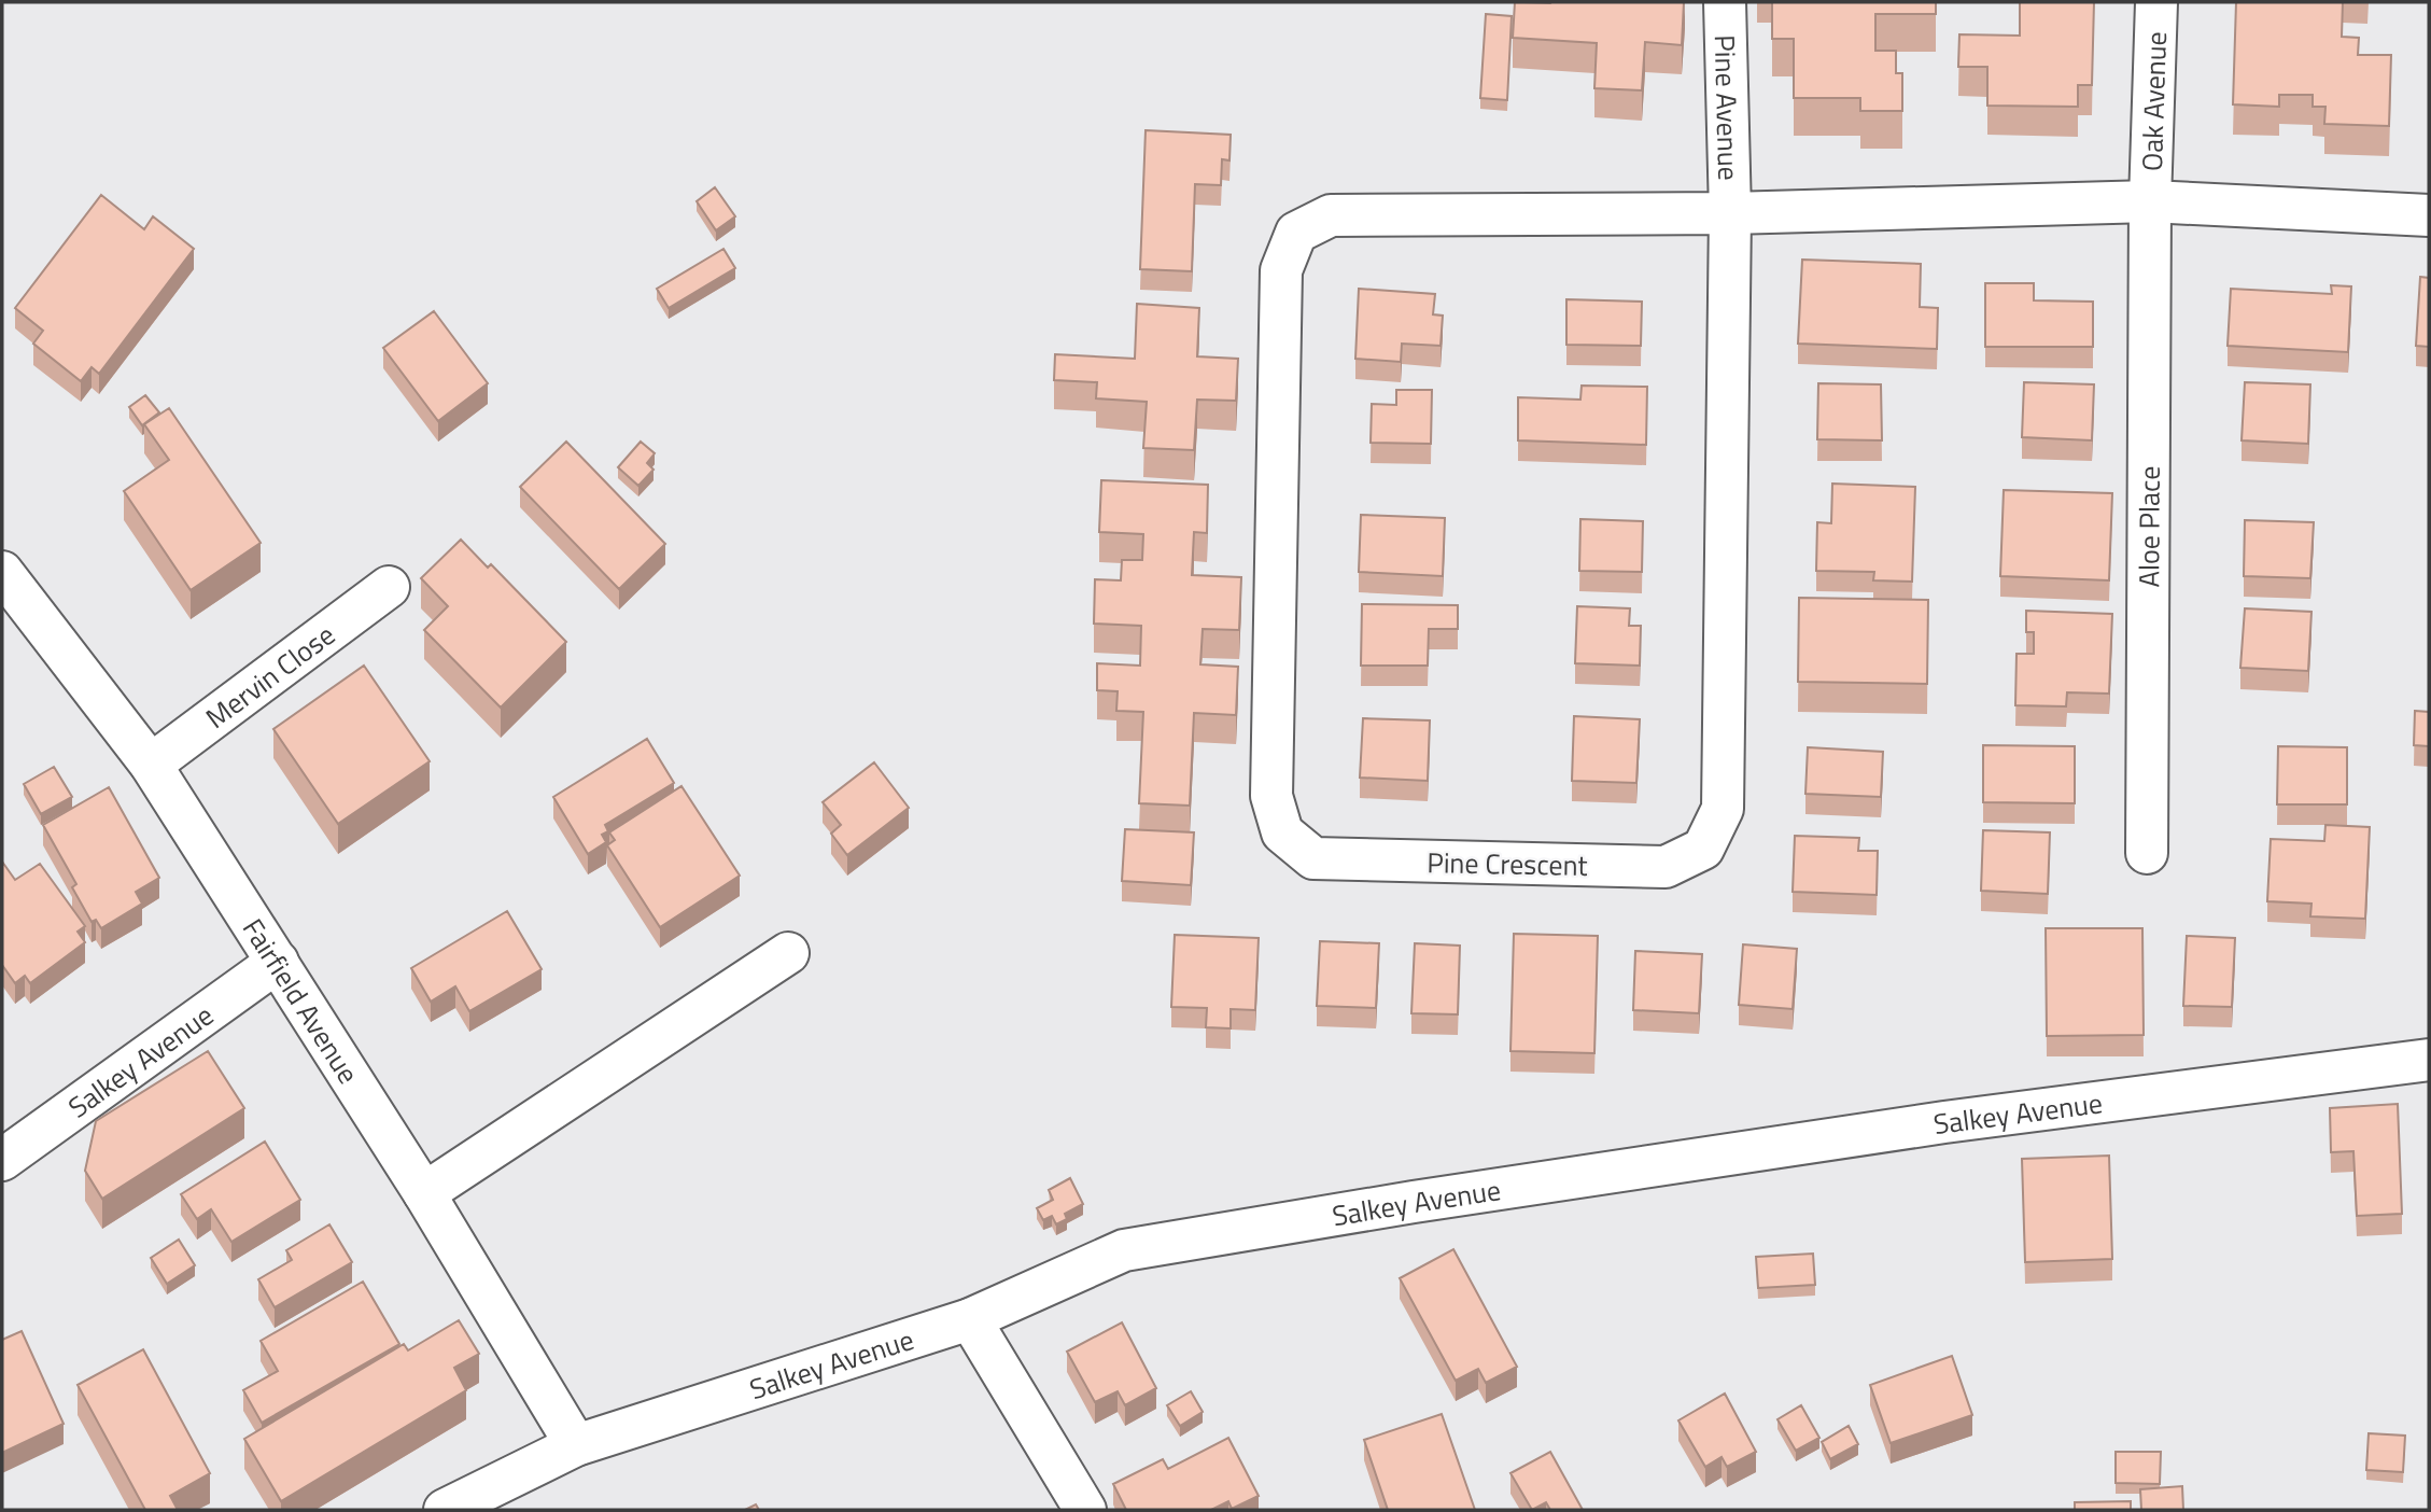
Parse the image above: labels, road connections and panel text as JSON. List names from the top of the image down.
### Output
{
  "streets": {
    "street": [
      "Oak Avenue",
      "Pine Avenue",
      "Aloe Place",
      "Mervin Close",
      "Pine Crescent",
      "Fairfield Avenue",
      "Salkey Avenue"
    ]
  },
  "crossings": [
    ["Oak Avenue", "Aloe Place"],
    ["Pine Avenue", "Pine Crescent"],
    ["Mervin Close", "Fairfield Avenue"],
    ["Fairfield Avenue", "Salkey Avenue"]
  ]
}
